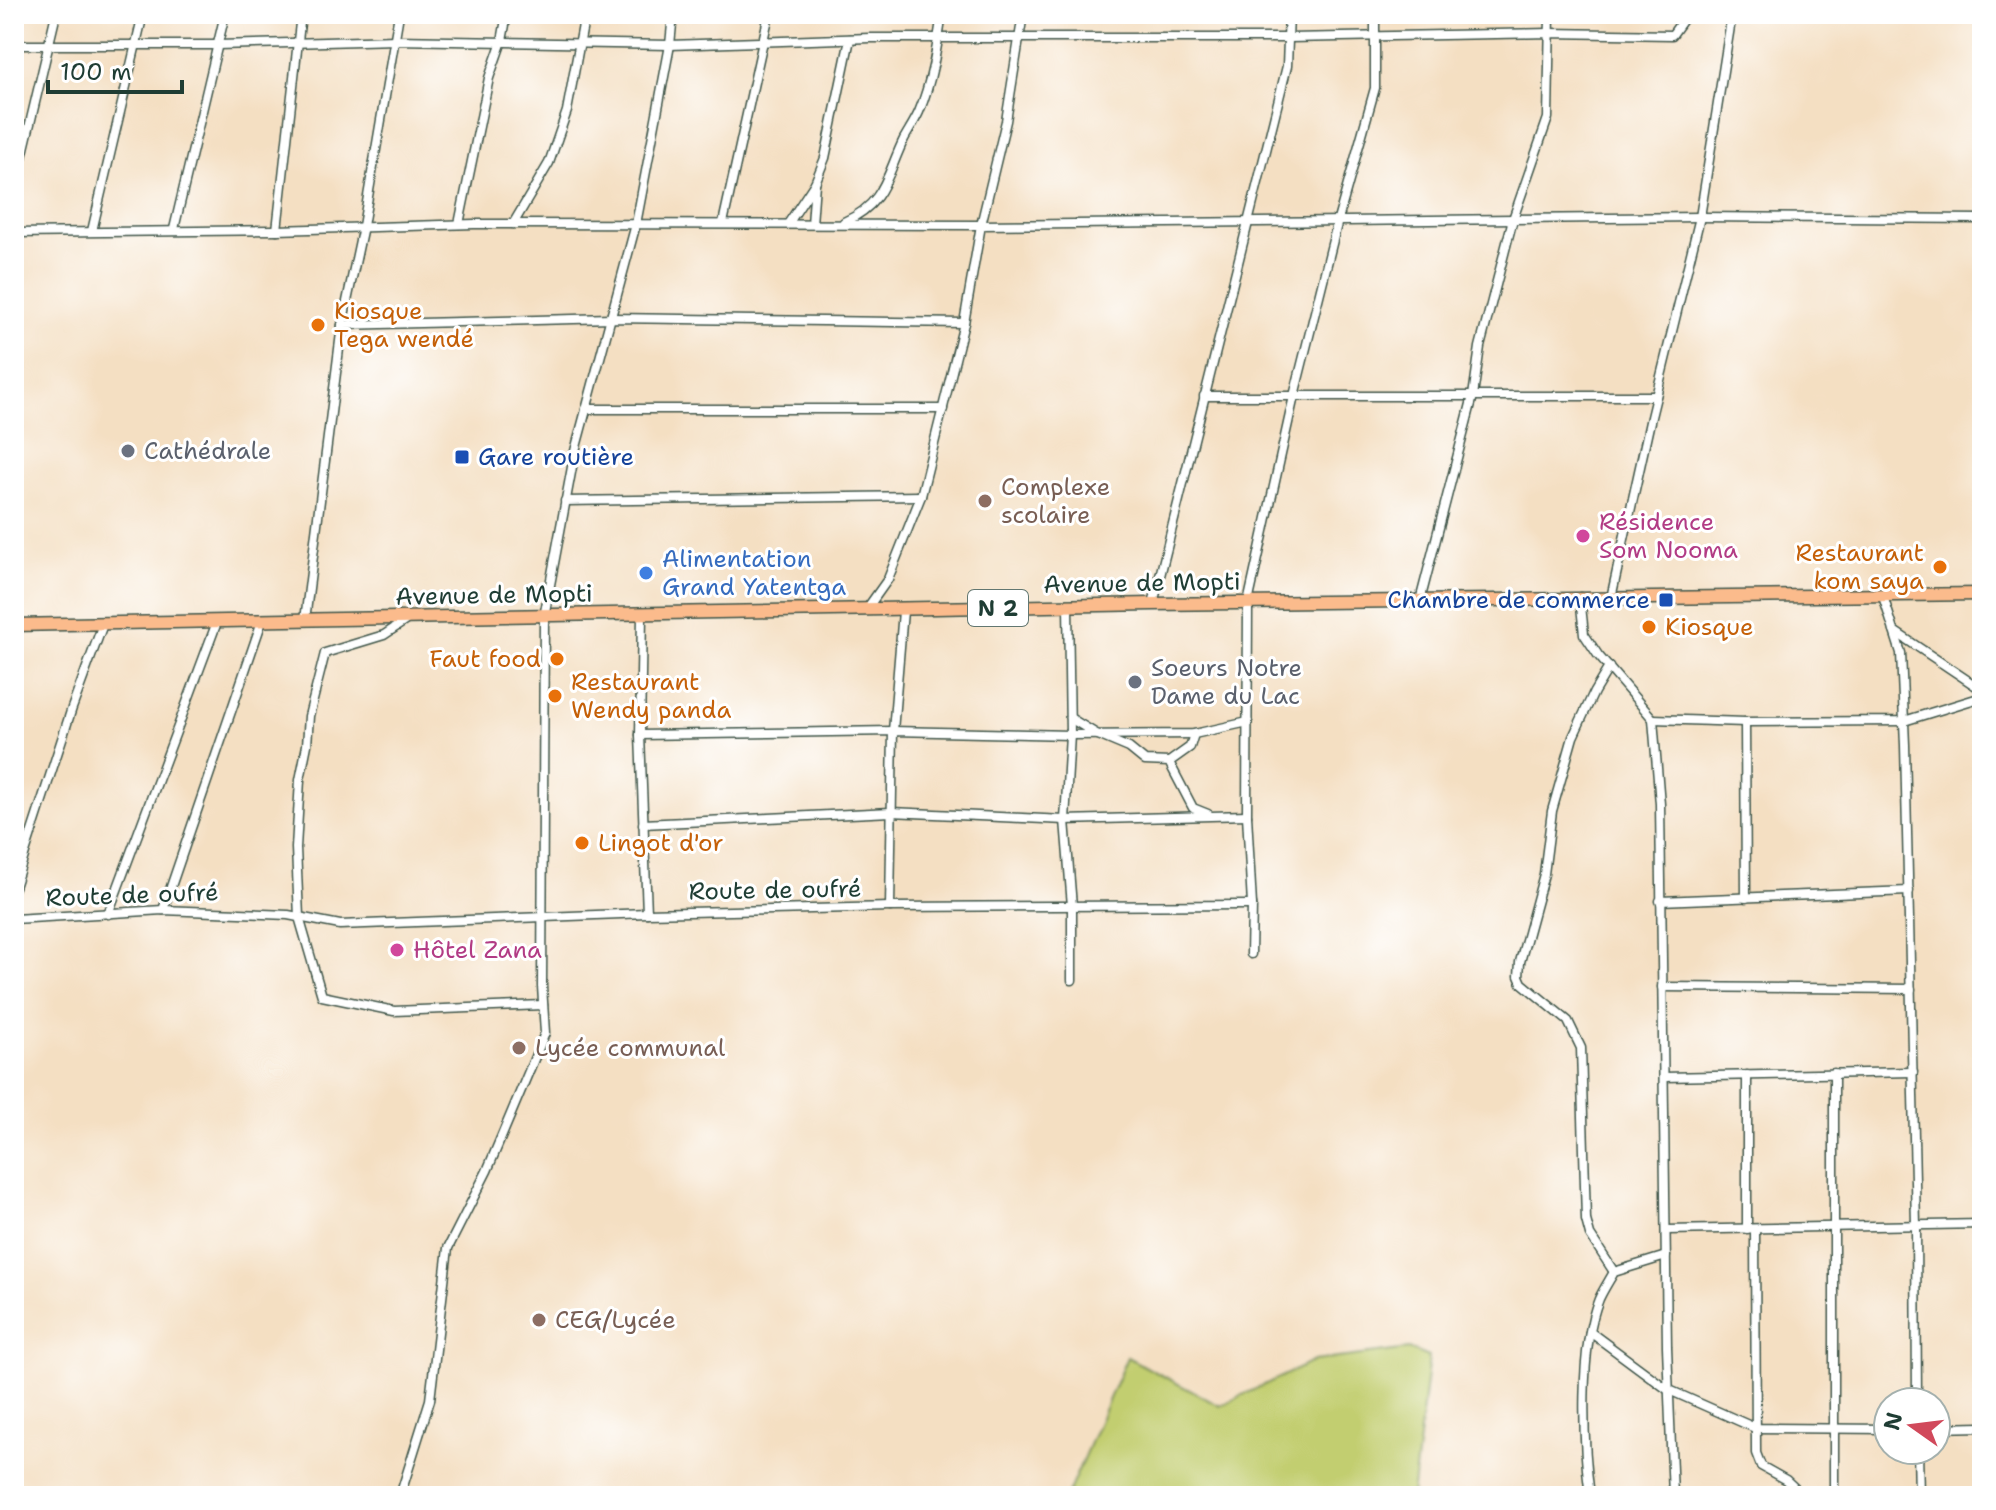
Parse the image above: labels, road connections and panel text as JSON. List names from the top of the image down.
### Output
{
  "streets": {
    "main road": ["Avenue de Mopti", "N 2"],
    "street": ["Route de oufré"]
  },
  "places": {
    "other": [
      "Kiosque Tega wendé",
      "Cathédrale",
      "Complexe scolaire",
      "Résidence Som Nooma",
      "Restaurant kom saya",
      "Alimentation Grand Yatentga",
      "Kiosque",
      "Faut food",
      "Soeurs Notre Dame du Lac",
      "Restaurant Wendy panda",
      "Lingot d'or",
      "Hôtel Zana",
      "Lycée communal",
      "CEG/Lycée"
    ],
    "transit": ["Gare routière", "Chambre de commerce"]
  },
  "scale_bar": "100 m",
  "north": "left"
}
